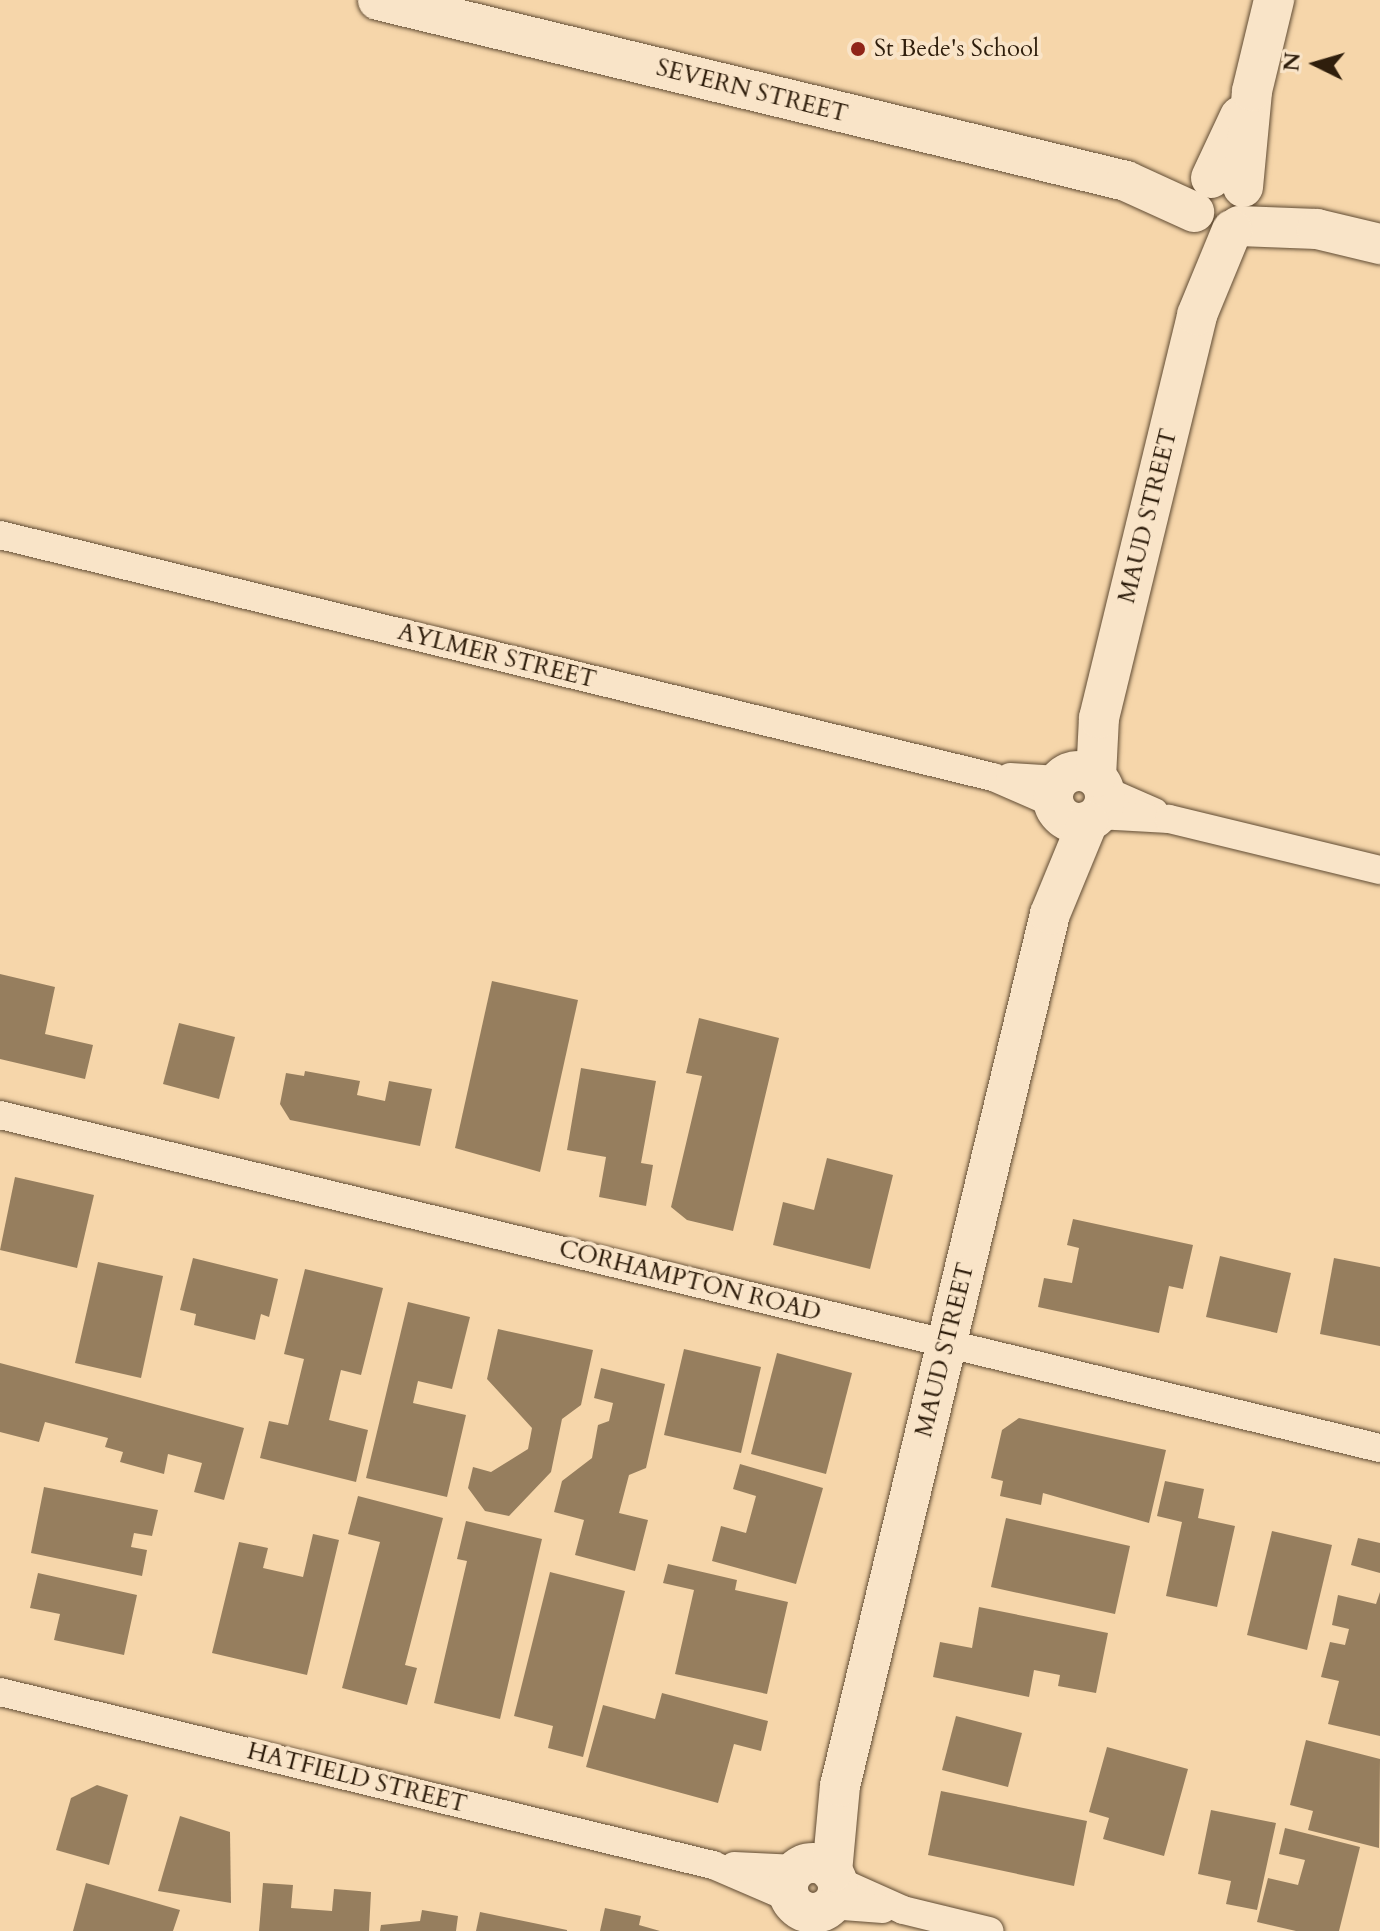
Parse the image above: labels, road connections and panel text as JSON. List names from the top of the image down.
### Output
{
  "streets": {
    "street": [
      "SEVERN STREET",
      "MAUD STREET",
      "AYLMER STREET",
      "CORHAMPTON ROAD",
      "HATFIELD STREET"
    ]
  },
  "crossings": [
    ["SEVERN STREET", "MAUD STREET"],
    ["MAUD STREET", "AYLMER STREET"],
    ["MAUD STREET", "CORHAMPTON ROAD"],
    ["MAUD STREET", "HATFIELD STREET"]
  ],
  "places": ["St Bede's School"],
  "north": "left"
}
